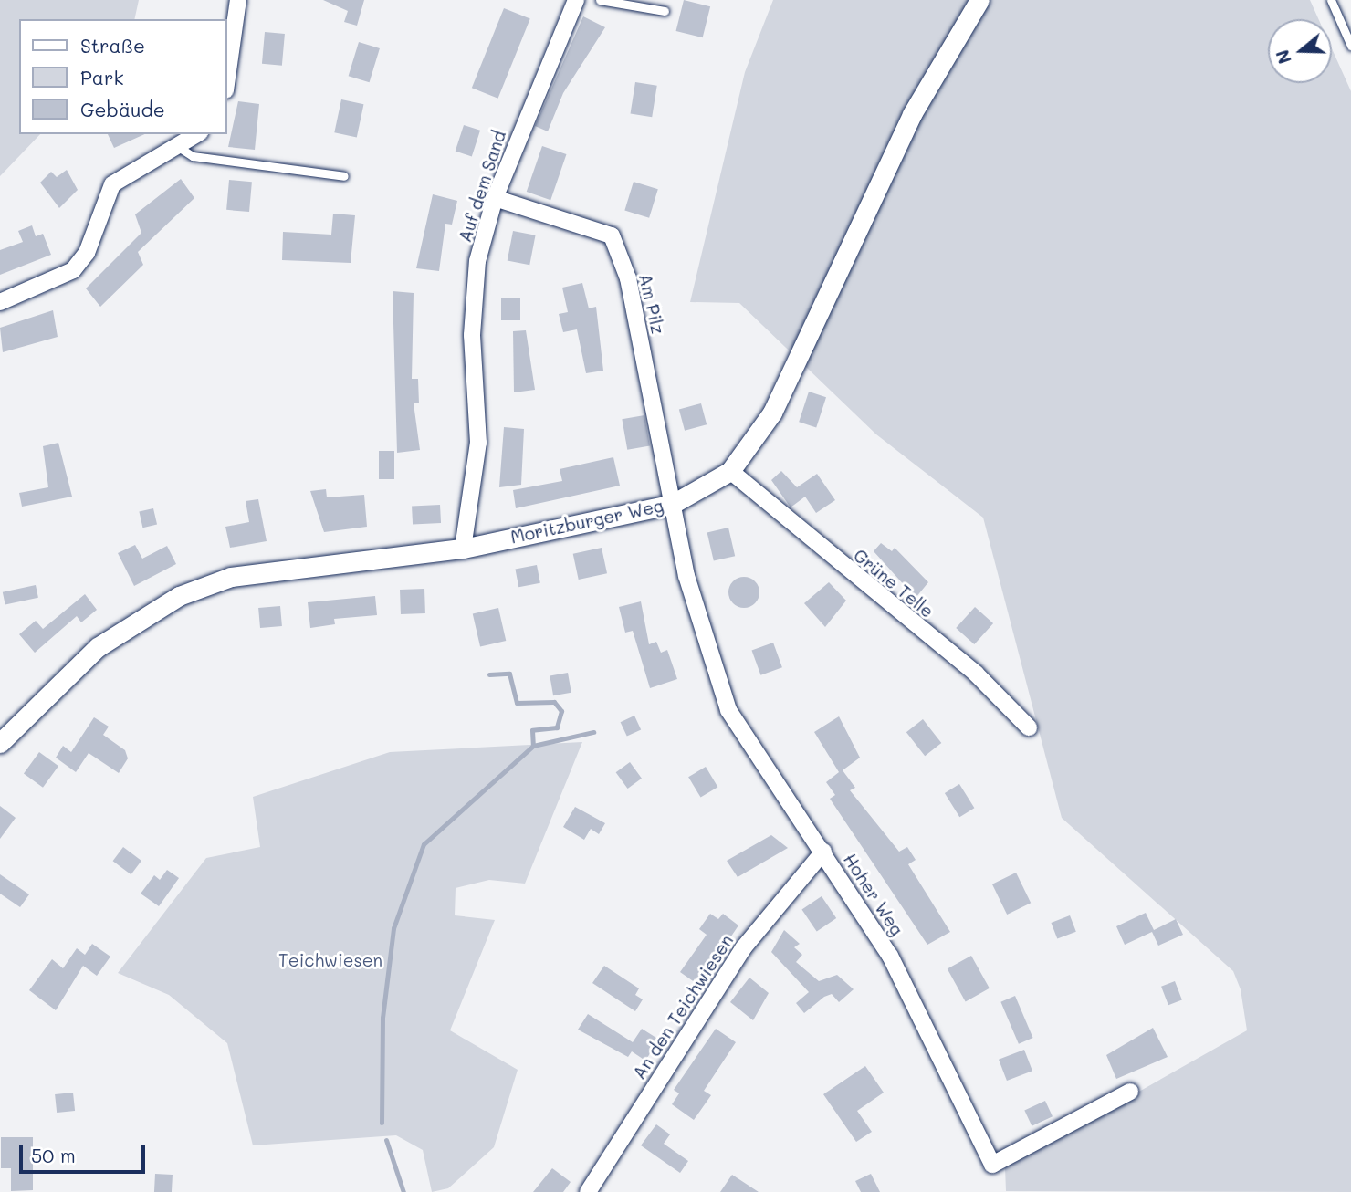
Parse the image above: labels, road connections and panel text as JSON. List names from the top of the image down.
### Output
{
  "streets": {
    "street": [
      "Auf dem Sand",
      "Am Pilz",
      "Moritzburger Weg",
      "Grüne Telle",
      "Hoher Weg",
      "An den Teichwiesen"
    ]
  },
  "crossings": [
    ["Auf dem Sand", "Am Pilz"],
    ["Auf dem Sand", "Moritzburger Weg"],
    ["Am Pilz", "Moritzburger Weg"],
    ["Am Pilz", "Hoher Weg"],
    ["Moritzburger Weg", "Grüne Telle"],
    ["Moritzburger Weg", "Hoher Weg"],
    ["Hoher Weg", "An den Teichwiesen"]
  ],
  "parks": ["Teichwiesen"],
  "legend": ["Straße", "Park", "Gebäude"],
  "scale_bar": "50 m",
  "north": "left"
}
